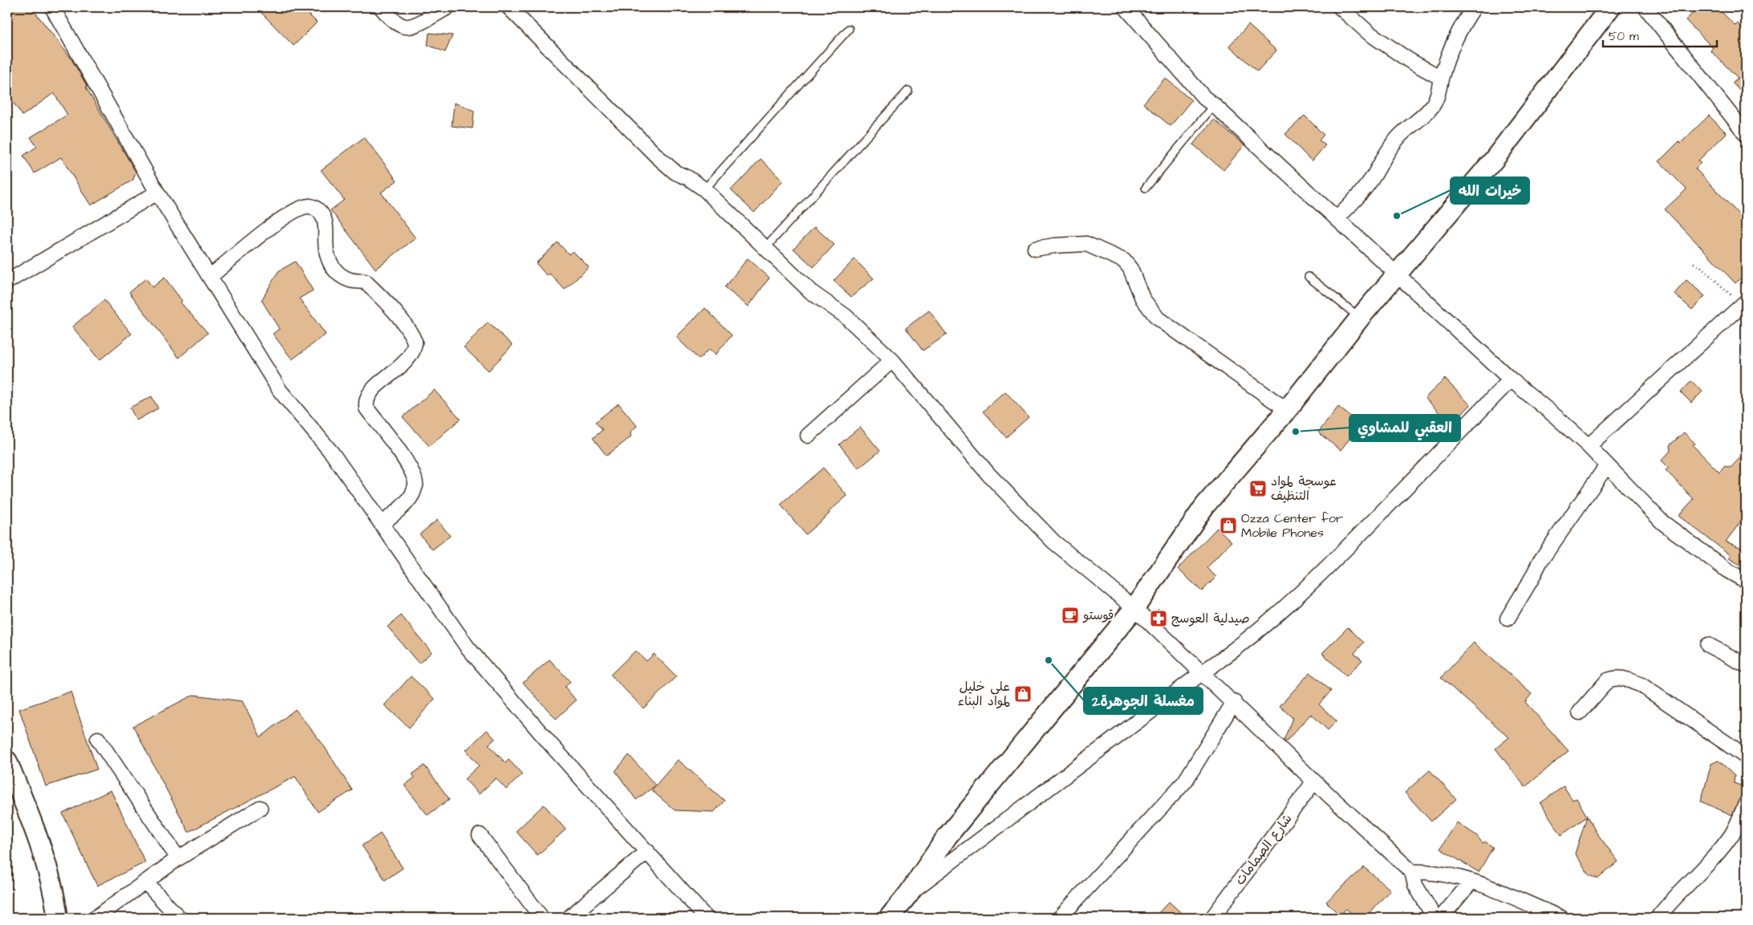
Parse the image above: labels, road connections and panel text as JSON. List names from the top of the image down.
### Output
{
  "streets": {
    "street": ["شارع الصمامات"]
  },
  "places": {
    "other": ["خيرات الله", "العقبي للمشاوي", "مغسلة الجوهرة2"],
    "supermarket": ["عوسجة لمواد التنظيف"],
    "shop": ["Ozza Center for Mobile Phones", "علي خليل لمواد البناء"],
    "cafe": ["قوستو"],
    "pharmacy": ["صيدلية العوسج"]
  },
  "scale_bar": "50 m"
}
